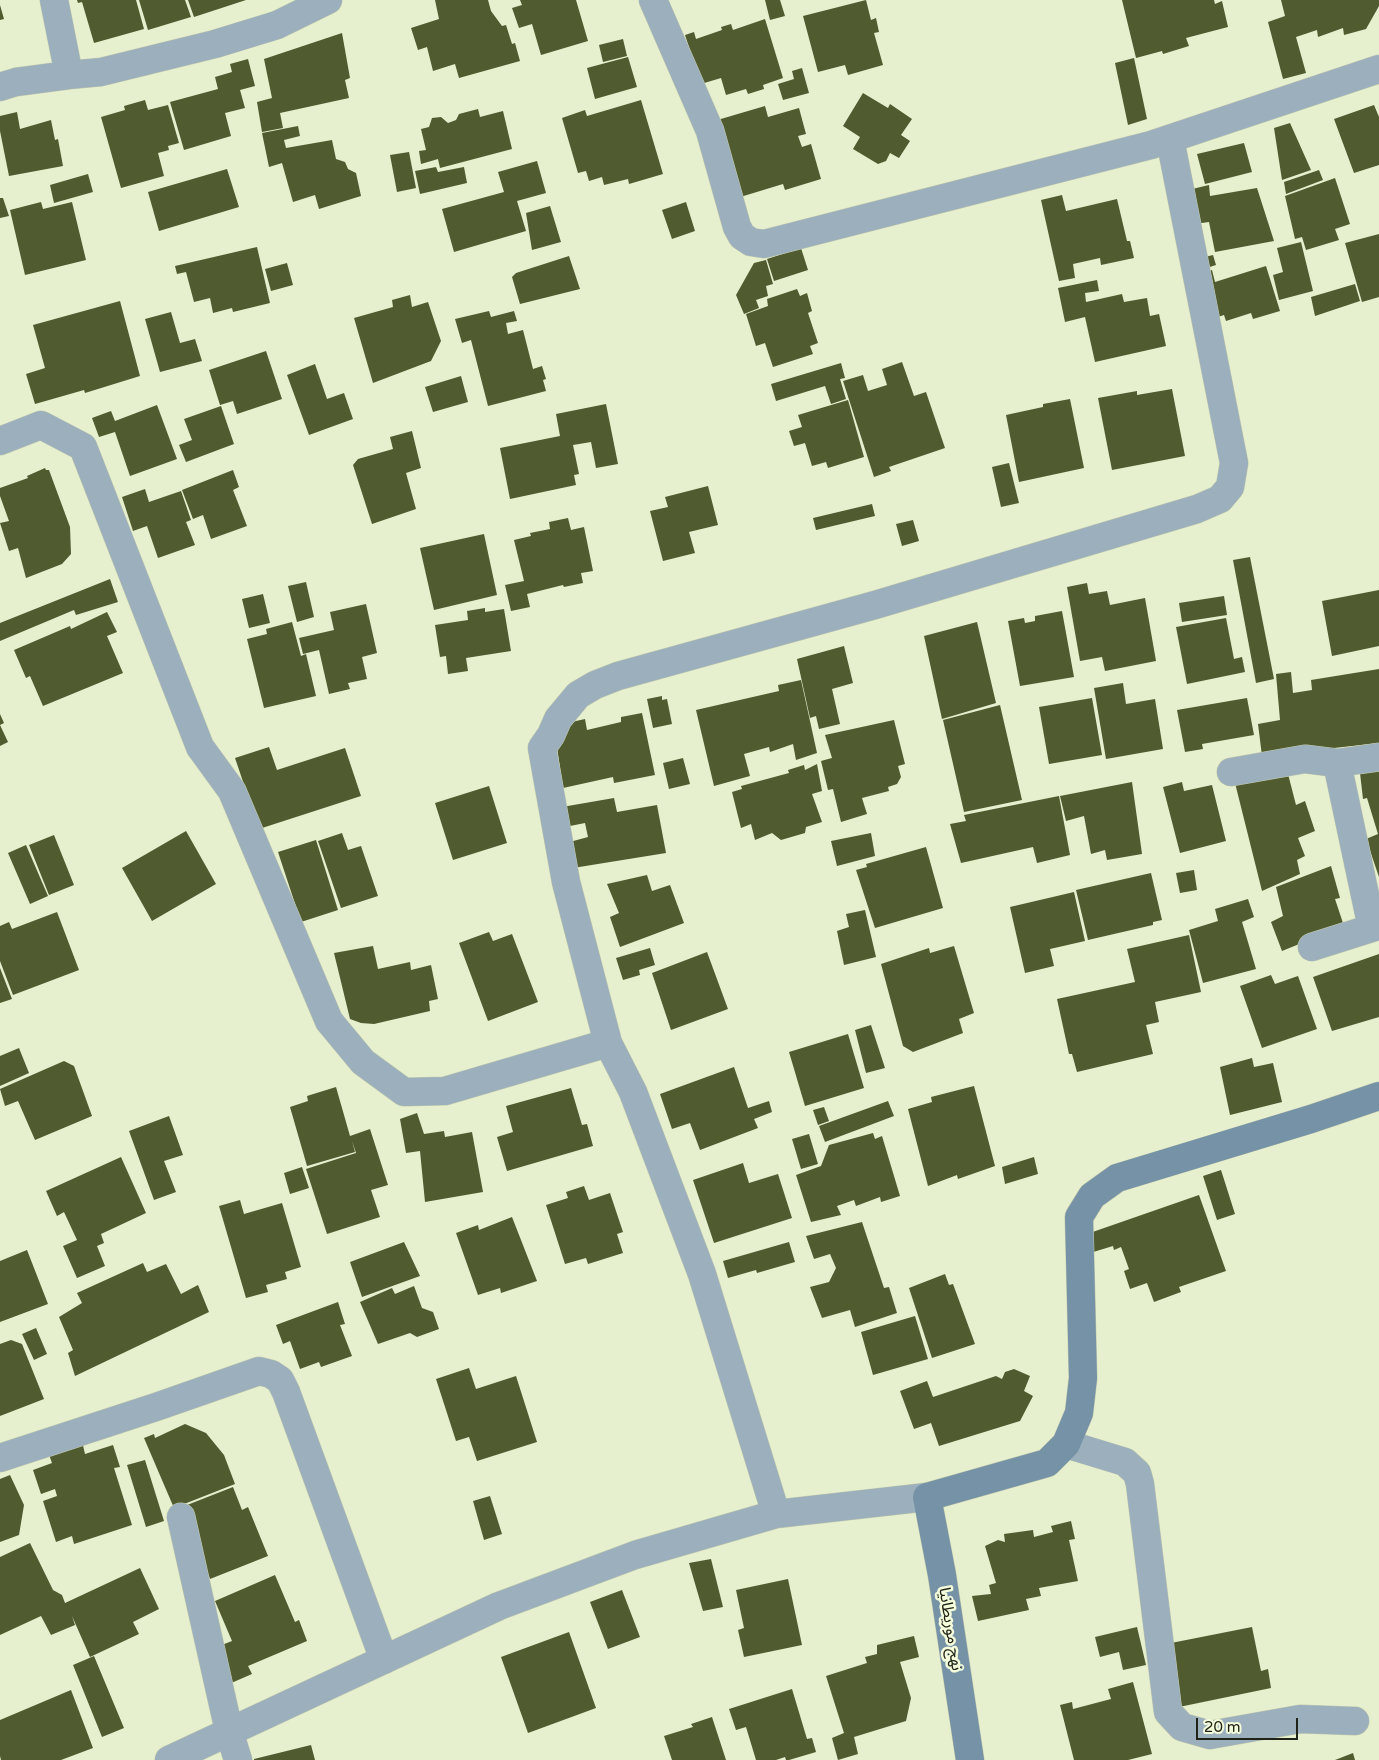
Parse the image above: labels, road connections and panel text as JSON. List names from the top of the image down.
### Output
{
  "streets": {
    "main road": ["نهج موريطانيا"]
  },
  "scale_bar": "20 m"
}
